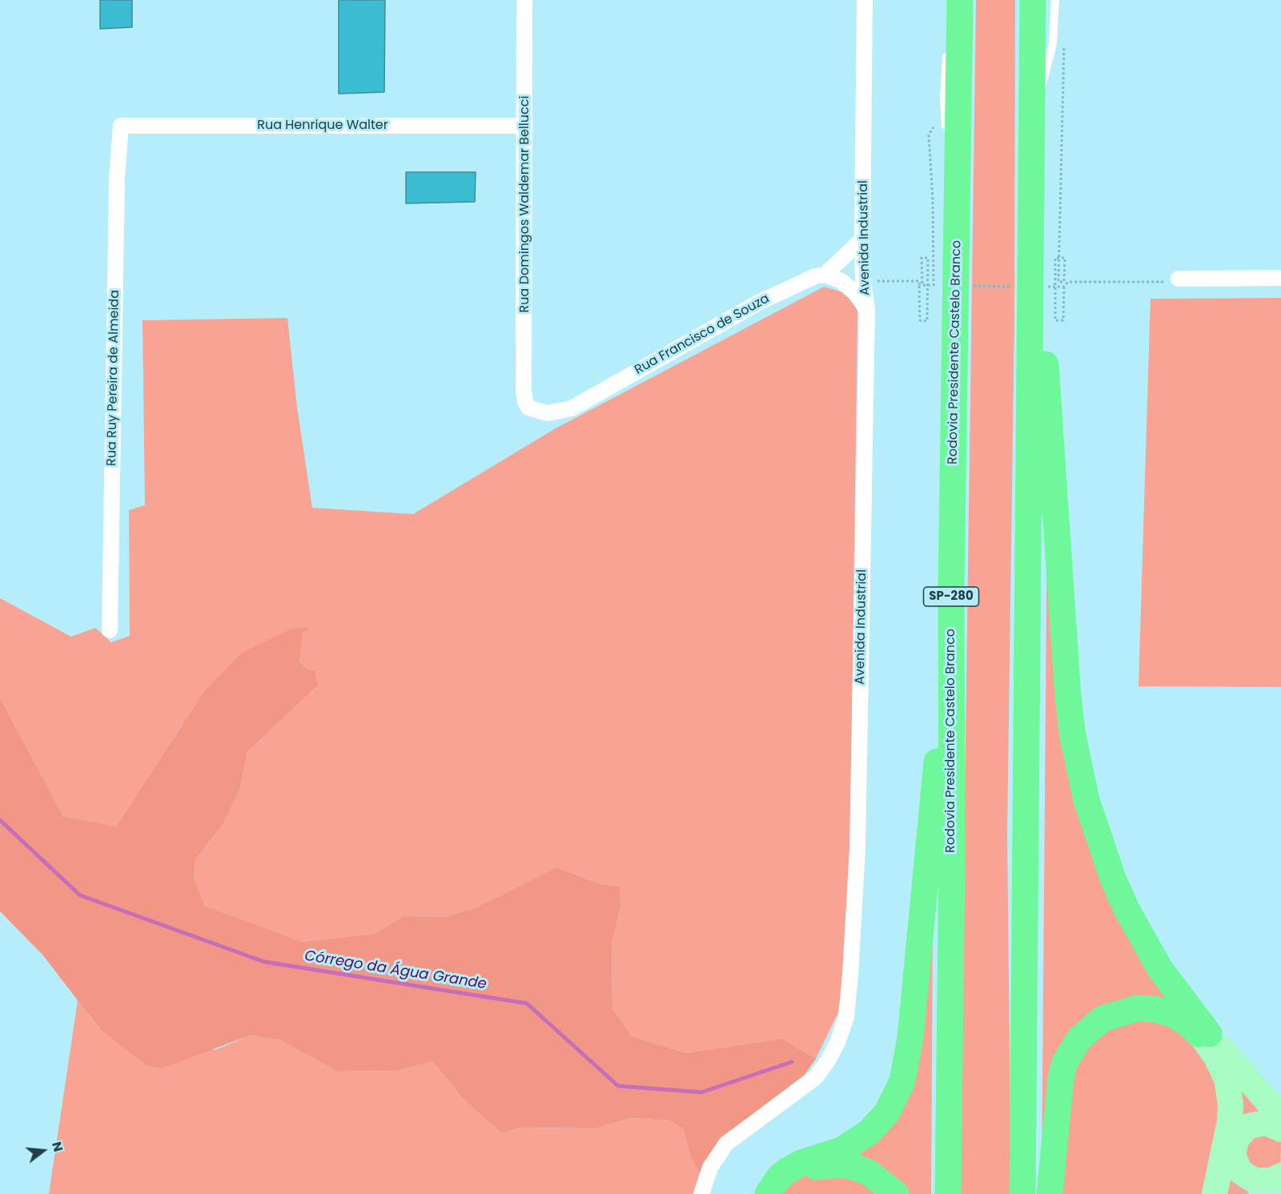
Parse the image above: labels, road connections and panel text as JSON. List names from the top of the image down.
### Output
{
  "streets": {
    "highway": ["Rodovia Presidente Castelo Branco", "SP-280"],
    "street": [
      "Rua Henrique Walter",
      "Rua Domingos Waldemar Bellucci",
      "Avenida Industrial",
      "Rua Francisco de Souza",
      "Rua Ruy Pereira de Almeida"
    ]
  },
  "crossings": [
    ["Rua Henrique Walter", "Rua Domingos Waldemar Bellucci"],
    ["Rua Henrique Walter", "Rua Ruy Pereira de Almeida"],
    ["Rua Domingos Waldemar Bellucci", "Rua Francisco de Souza"]
  ],
  "water": ["Córrego da Água Grande"],
  "north": "right"
}
